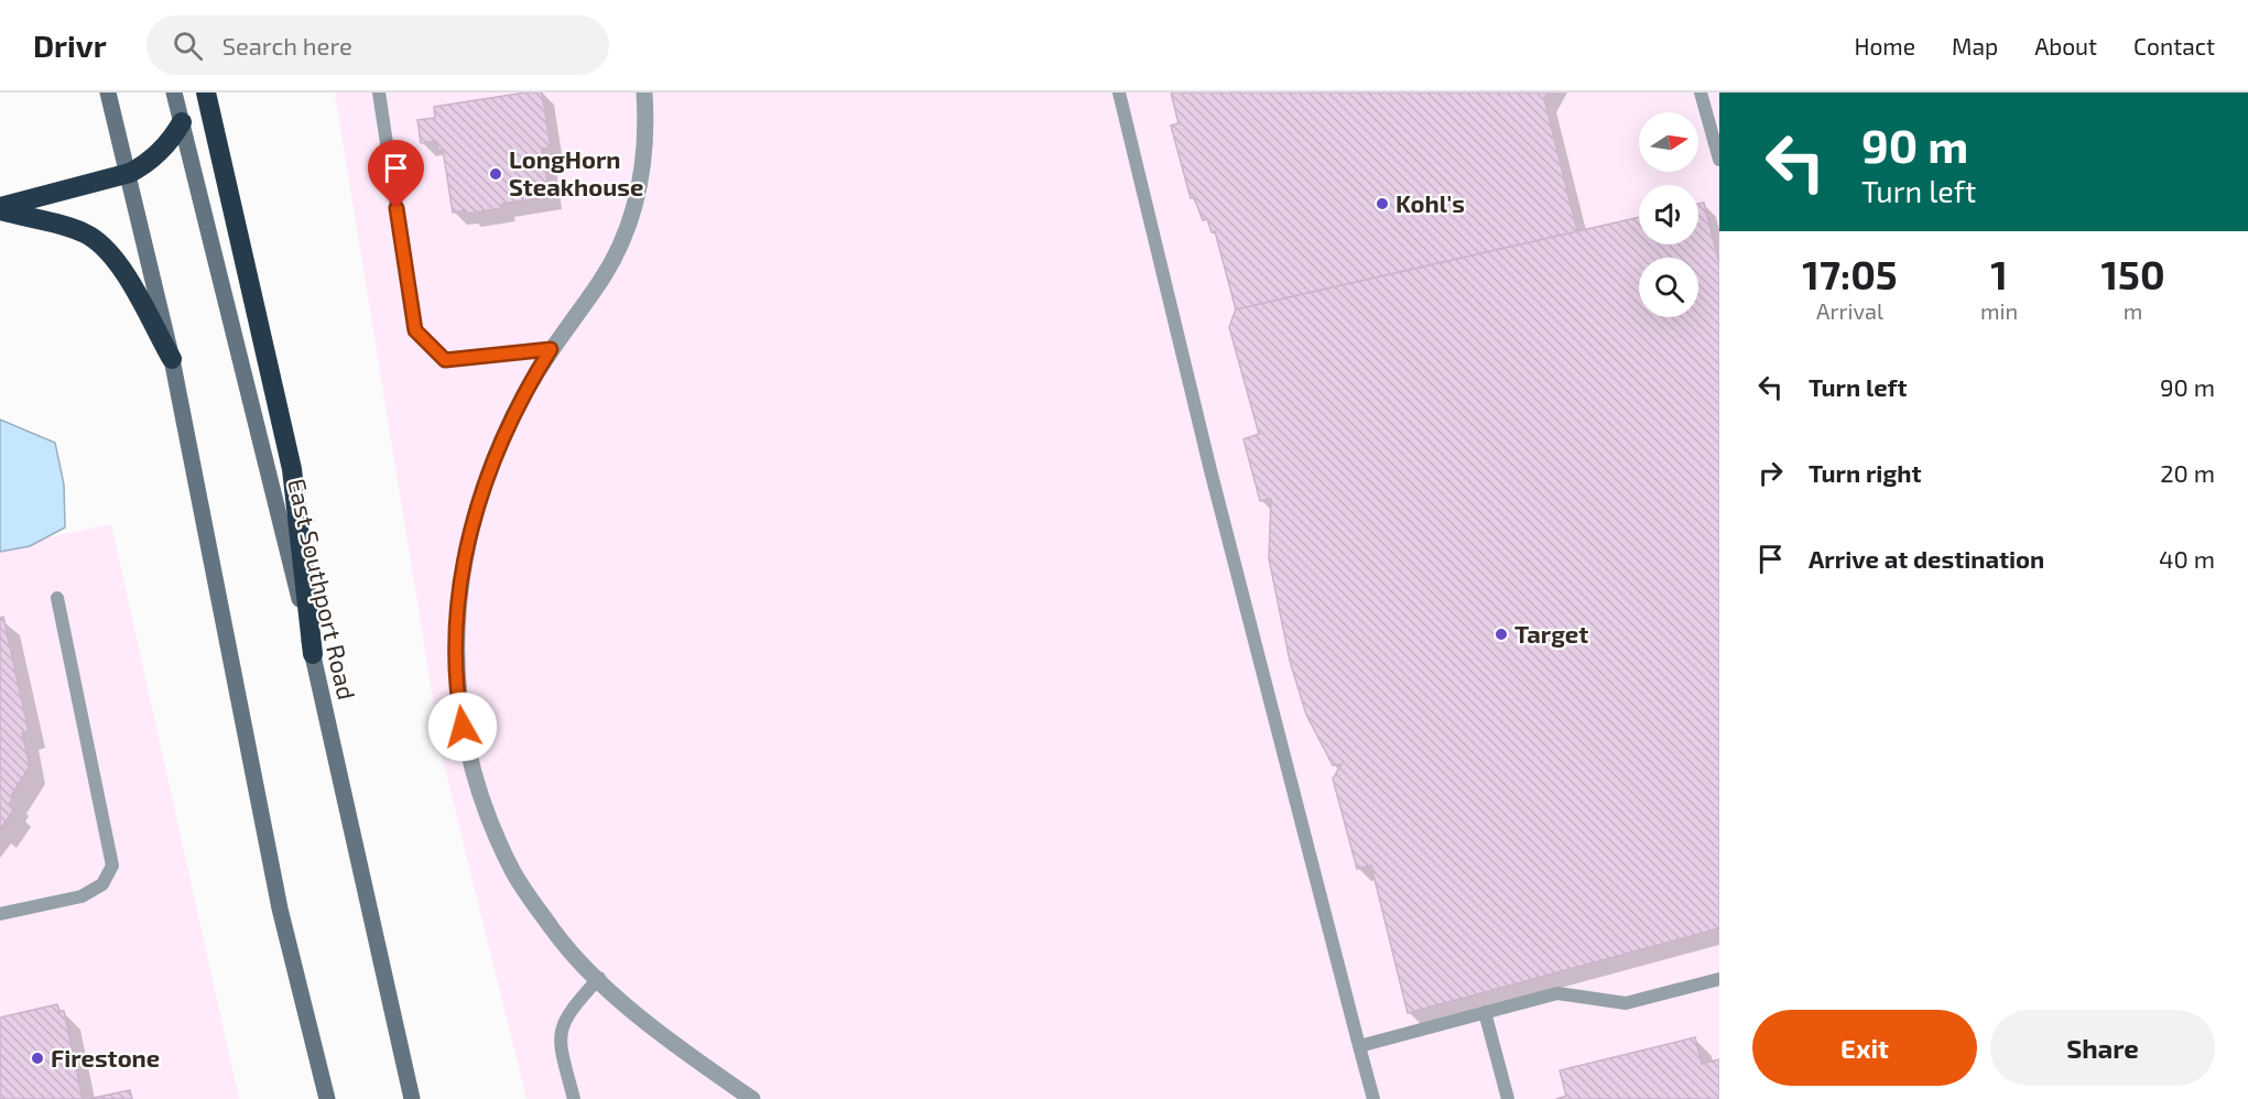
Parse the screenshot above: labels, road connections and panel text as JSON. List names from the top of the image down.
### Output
{
  "streets": {
    "main road": ["East Southport Road"]
  },
  "places": [
    "LongHorn Steakhouse",
    "Kohl's",
    "Target",
    "Firestone"
  ],
  "north": "right",
  "page": {
    "header": "Drivr",
    "search": "Search here",
    "nav": [
      "Home",
      "Map",
      "About",
      "Contact"
    ],
    "turn": ["90 m", "Turn left"],
    "eta": [
      "17:05",
      "Arrival",
      "1",
      "min",
      "150",
      "m"
    ],
    "list": [
      {
        "name": "Turn left",
        "value": "90 m"
      },
      {
        "name": "Turn right",
        "value": "20 m"
      },
      {
        "name": "Arrive at destination",
        "value": "40 m"
      }
    ],
    "buttons": ["Exit", "Share"]
  }
}
